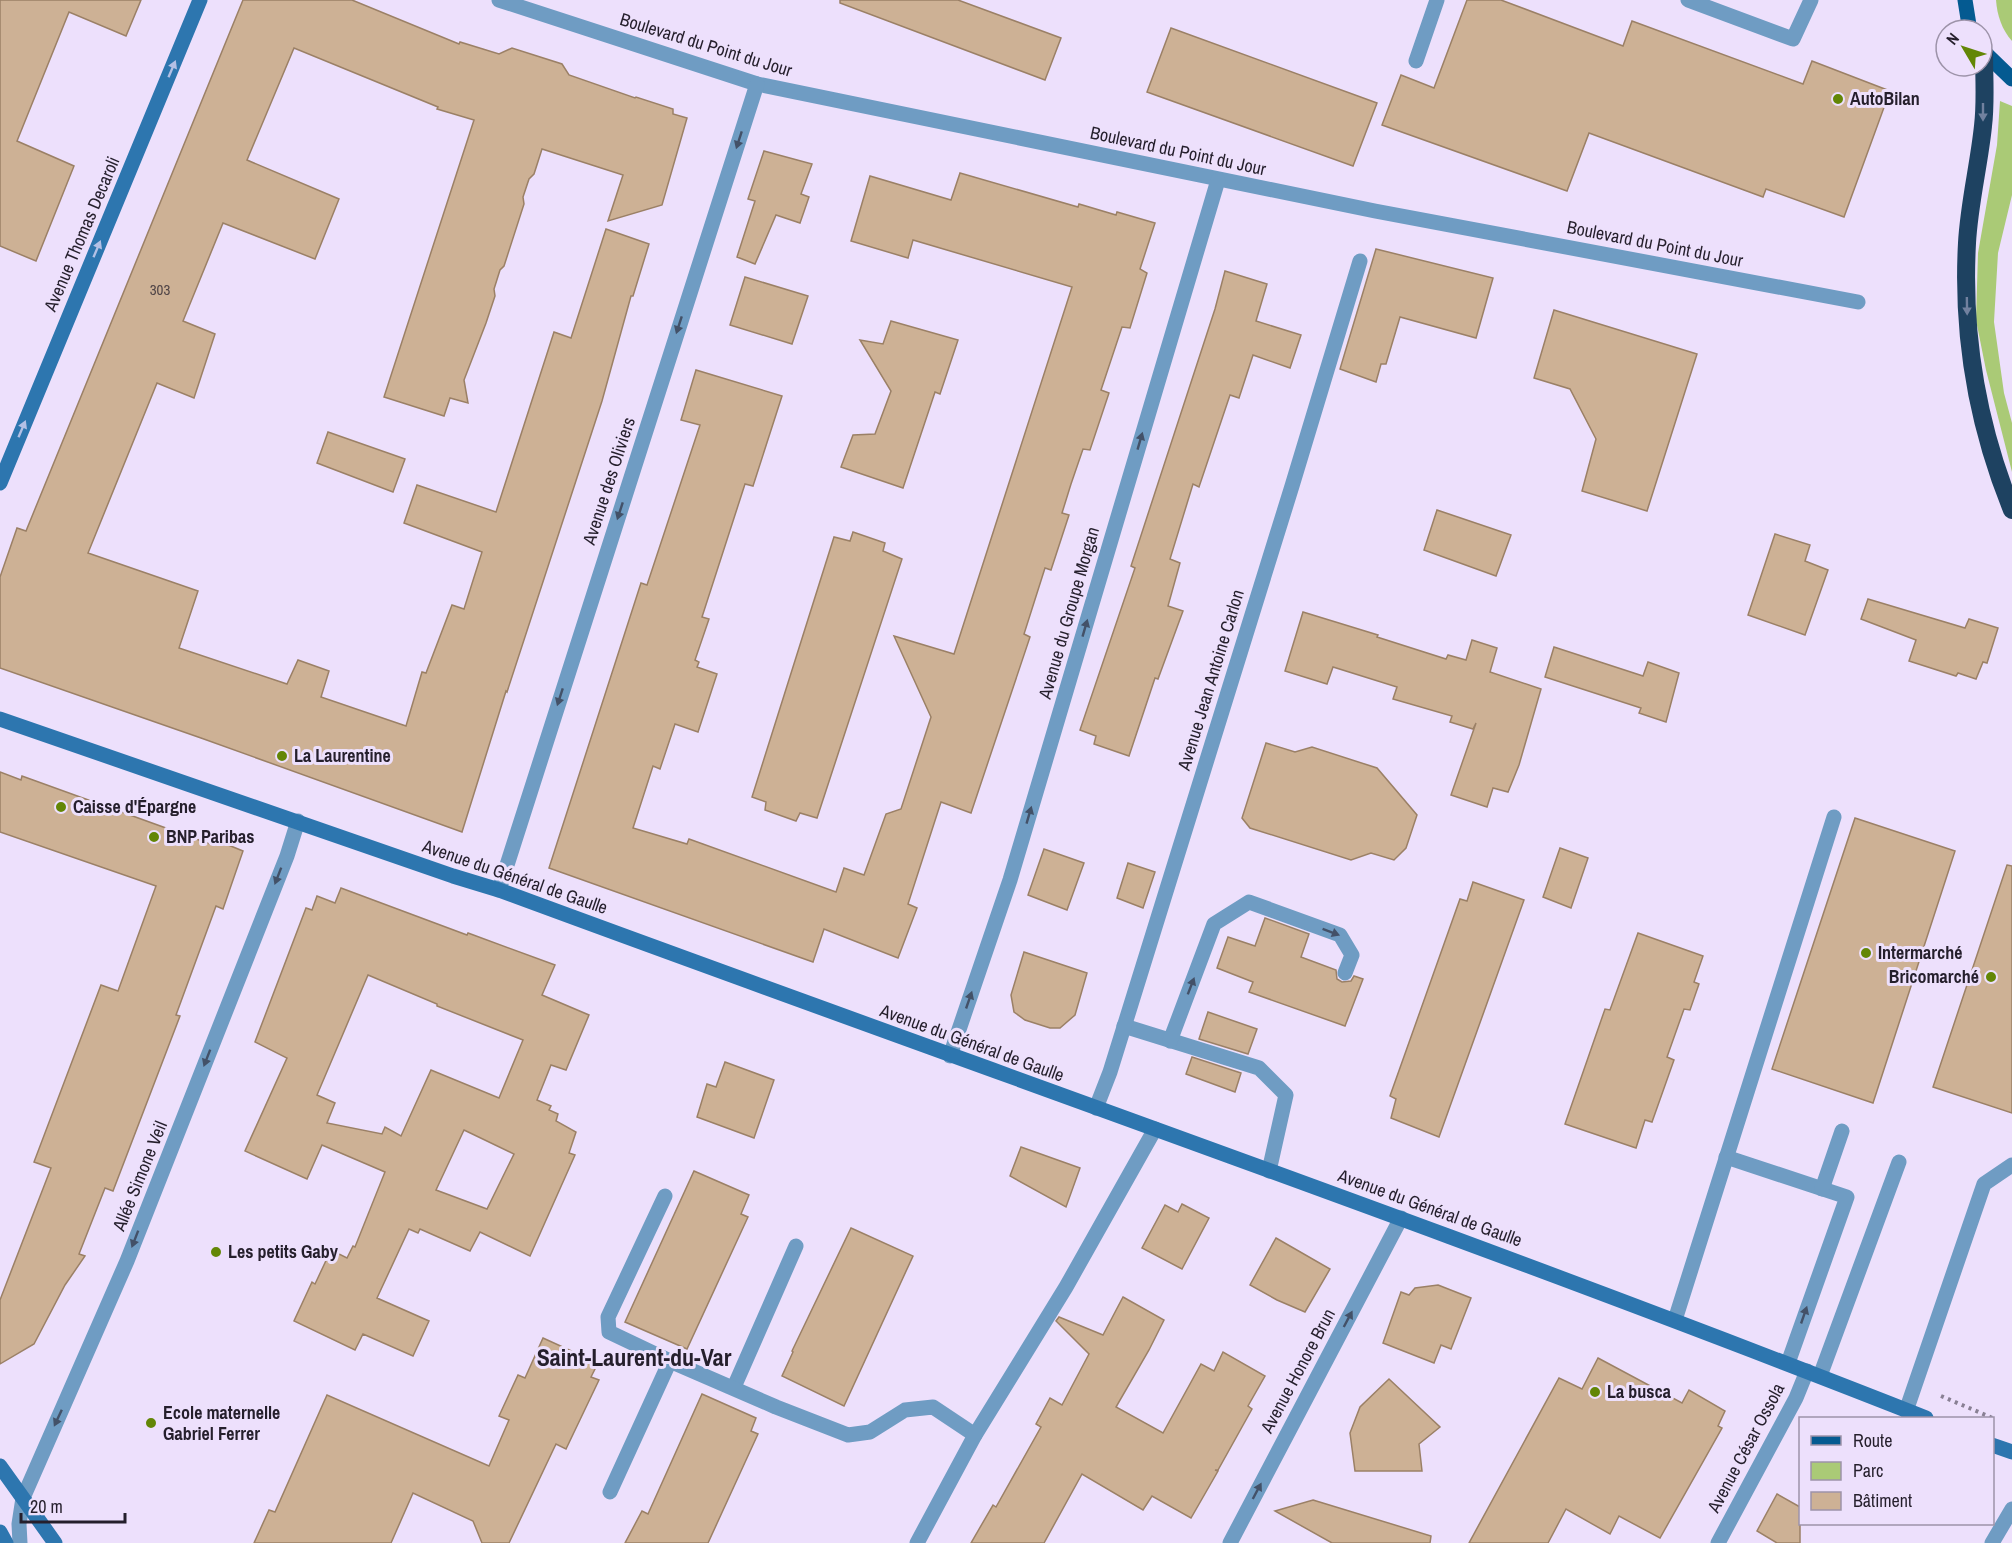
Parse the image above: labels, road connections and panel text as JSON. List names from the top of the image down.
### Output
{
  "streets": {
    "main road": ["Avenue Thomas Decaroli", "Avenue du Général de Gaulle"],
    "street": [
      "Boulevard du Point du Jour",
      "Avenue des Oliviers",
      "Avenue du Groupe Morgan",
      "Avenue Jean Antoine Carlon",
      "Allée Simone Veil",
      "Avenue Honore Brun",
      "Avenue César Ossola"
    ]
  },
  "crossings": [
    ["Boulevard du Point du Jour", "Avenue des Oliviers"],
    ["Boulevard du Point du Jour", "Avenue du Groupe Morgan"],
    ["Avenue des Oliviers", "Avenue du Général de Gaulle"],
    ["Avenue du Groupe Morgan", "Avenue du Général de Gaulle"],
    ["Avenue Jean Antoine Carlon", "Avenue du Général de Gaulle"],
    ["Avenue du Général de Gaulle", "Allée Simone Veil"],
    ["Avenue du Général de Gaulle", "Avenue Honore Brun"],
    ["Avenue du Général de Gaulle", "Avenue César Ossola"]
  ],
  "one_way": [
    "Avenue Thomas Decaroli",
    "Avenue des Oliviers",
    "Avenue du Groupe Morgan",
    "Allée Simone Veil",
    "Avenue Honore Brun"
  ],
  "districts": ["Saint-Laurent-du-Var"],
  "places": [
    "AutoBilan",
    "La Laurentine",
    "Caisse d'Épargne",
    "BNP Paribas",
    "Intermarché",
    "Bricomarché",
    "Les petits Gaby",
    "La busca",
    "Ecole maternelle Gabriel Ferrer"
  ],
  "house_numbers": ["303"],
  "legend": ["Route", "Parc", "Bâtiment"],
  "scale_bar": "20 m",
  "north": "top left"
}
